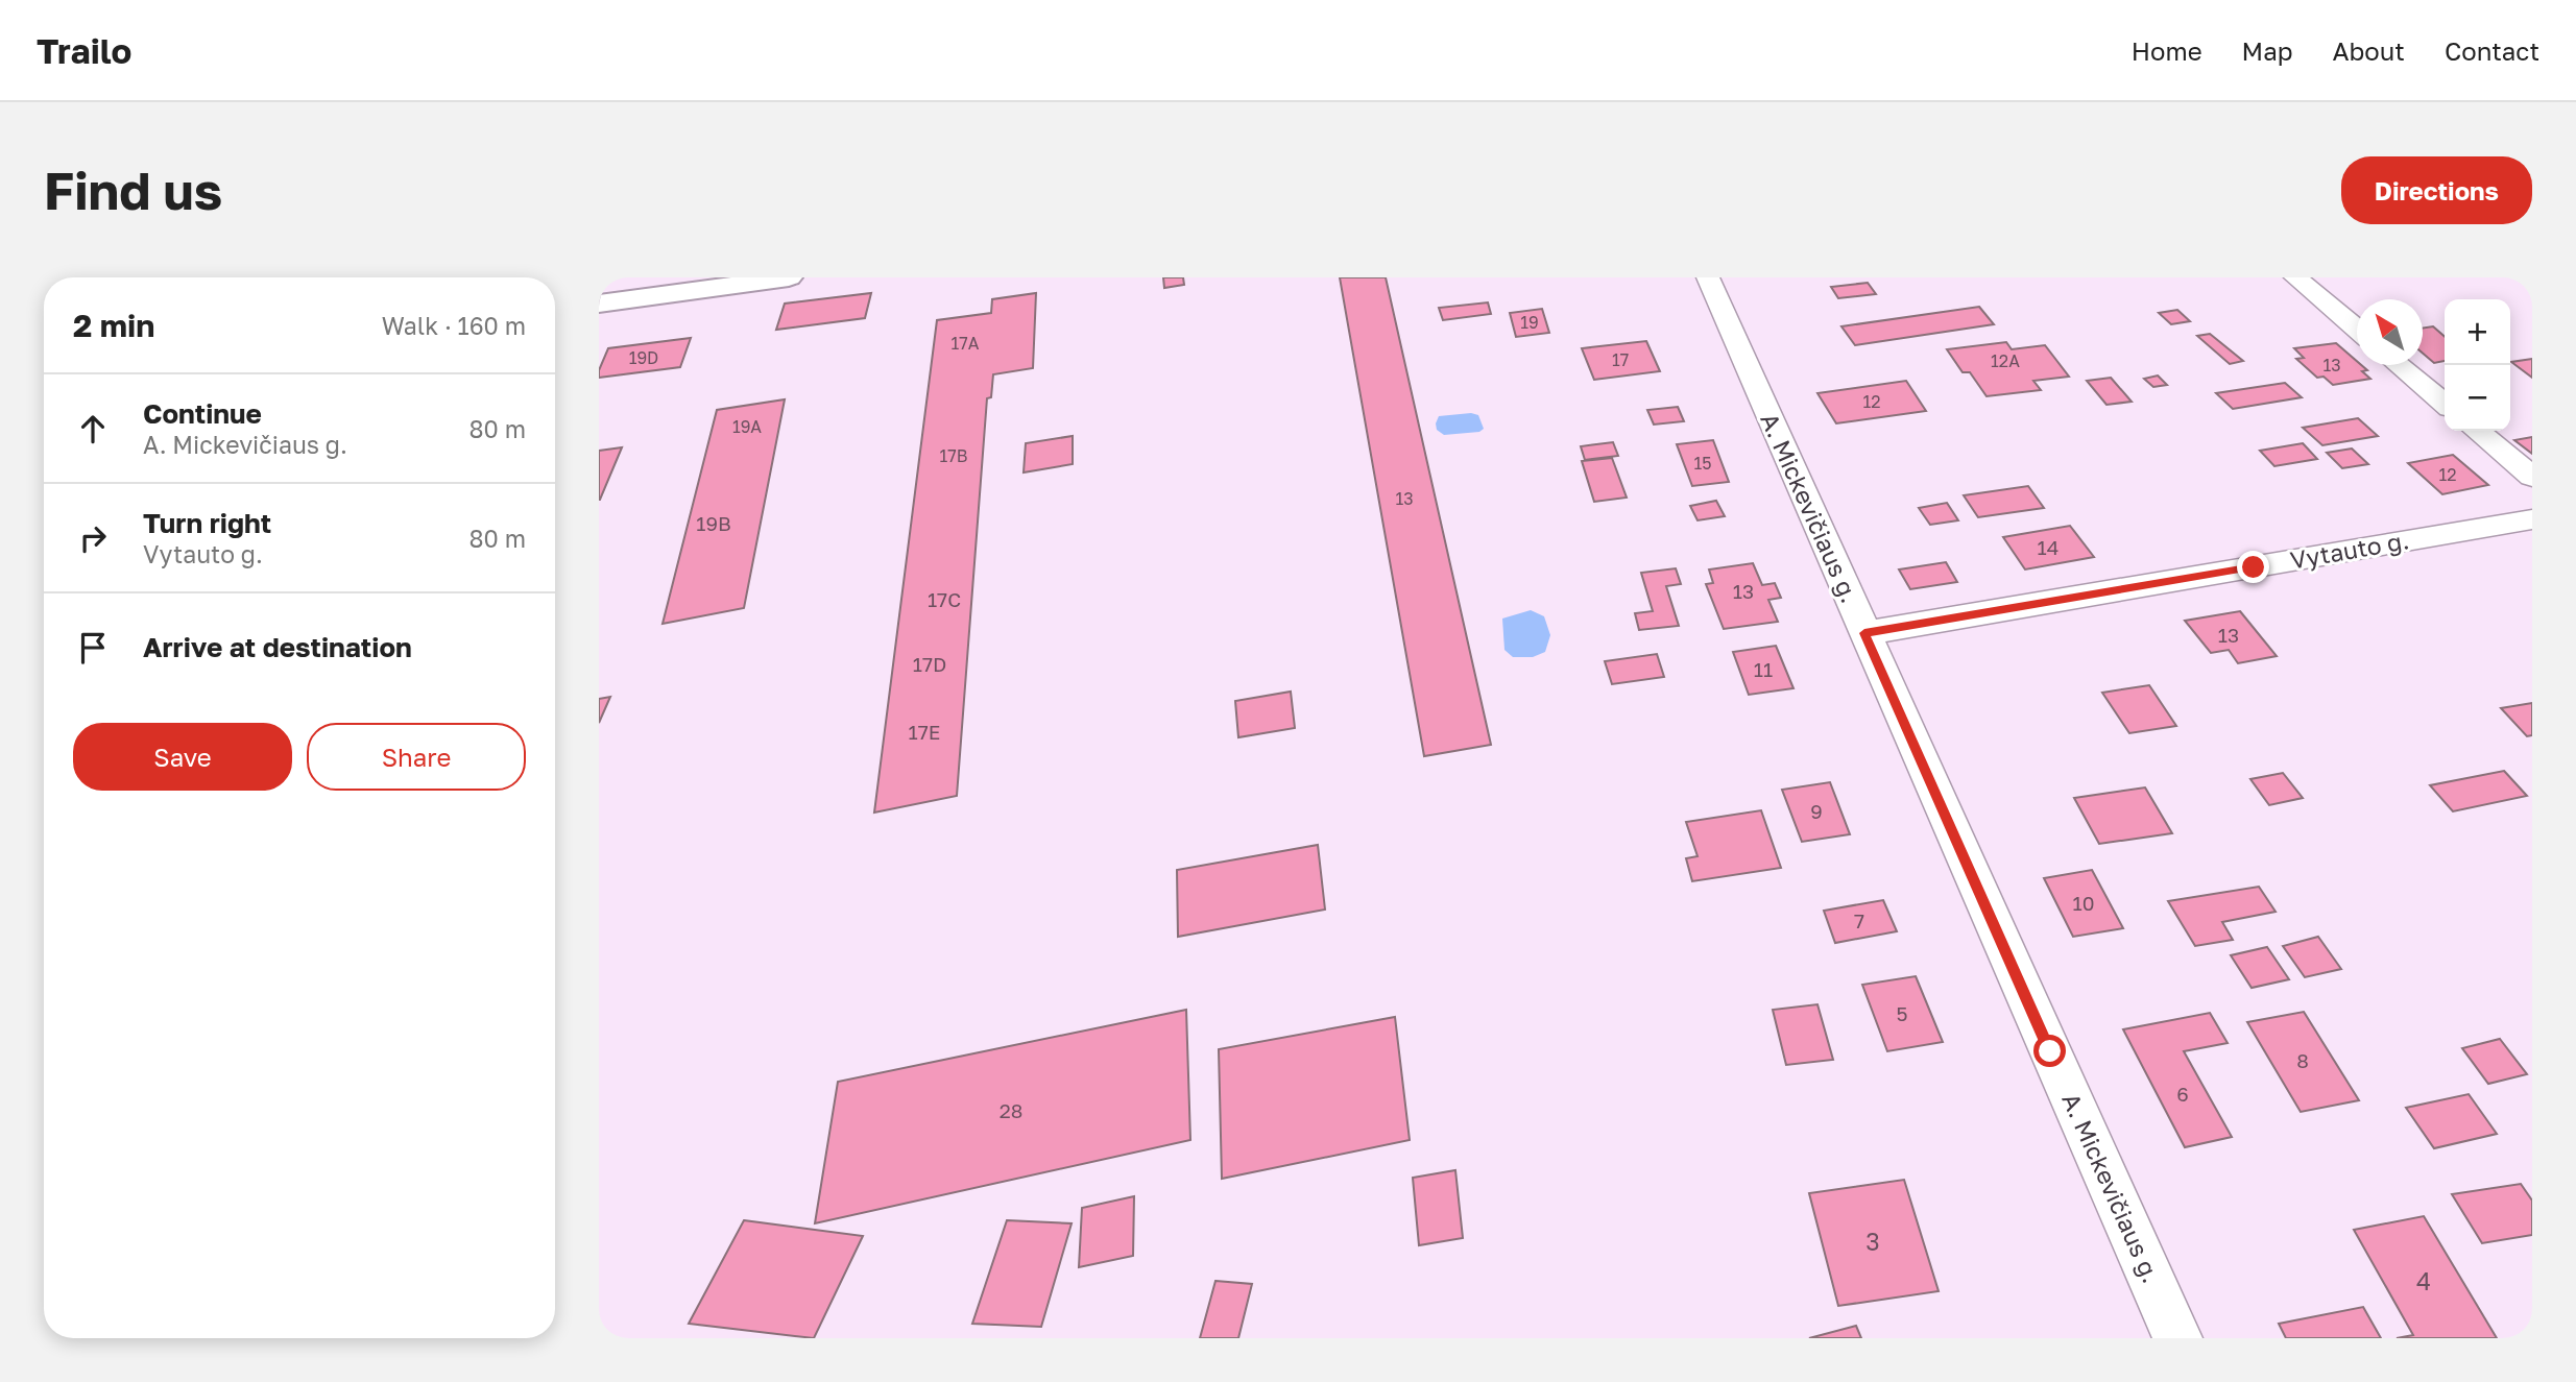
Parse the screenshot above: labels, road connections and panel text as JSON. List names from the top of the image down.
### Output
{
  "streets": {
    "street": ["A. Mickevičiaus g.", "Vytauto g."]
  },
  "crossings": [
    ["A. Mickevičiaus g.", "Vytauto g."]
  ],
  "house_numbers": [
    "19",
    "17A",
    "19D",
    "17",
    "12A",
    "13",
    "12",
    "19A",
    "17B",
    "15",
    "12",
    "13",
    "19B",
    "14",
    "13",
    "17C",
    "13",
    "17D",
    "11",
    "17E",
    "9",
    "10",
    "7",
    "5",
    "8",
    "6",
    "28",
    "3",
    "4"
  ],
  "north": "top left",
  "page": {
    "header": "Trailo",
    "nav": [
      "Home",
      "Map",
      "About",
      "Contact"
    ],
    "buttons": [
      "Directions",
      ["Save", "Share"]
    ],
    "title": "Find us",
    "heading": ["2 min", "Walk · 160 m"],
    "map_buttons": ["+", "−"],
    "list": [
      ["Continue", "A. Mickevičiaus g.", "80 m"],
      ["Turn right", "Vytauto g.", "80 m"],
      "Arrive at destination"
    ]
  }
}
